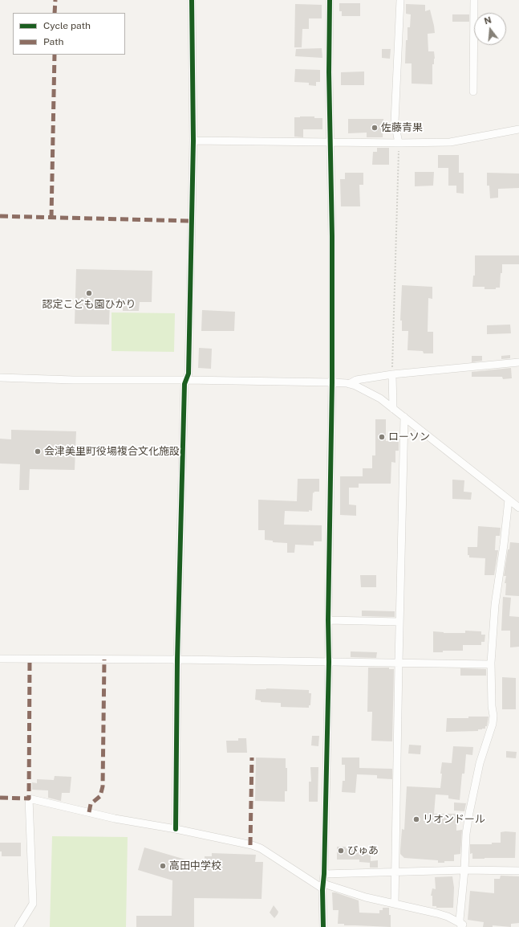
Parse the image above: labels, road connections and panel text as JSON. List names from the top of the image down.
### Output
{
  "places": [
    "佐藤青果",
    "認定こども園ひかり",
    "ローソン",
    "会津美里町役場複合文化施設",
    "リオンドール",
    "ぴゅあ",
    "高田中学校"
  ],
  "legend": ["Cycle path", "Path"],
  "north": "top"
}
